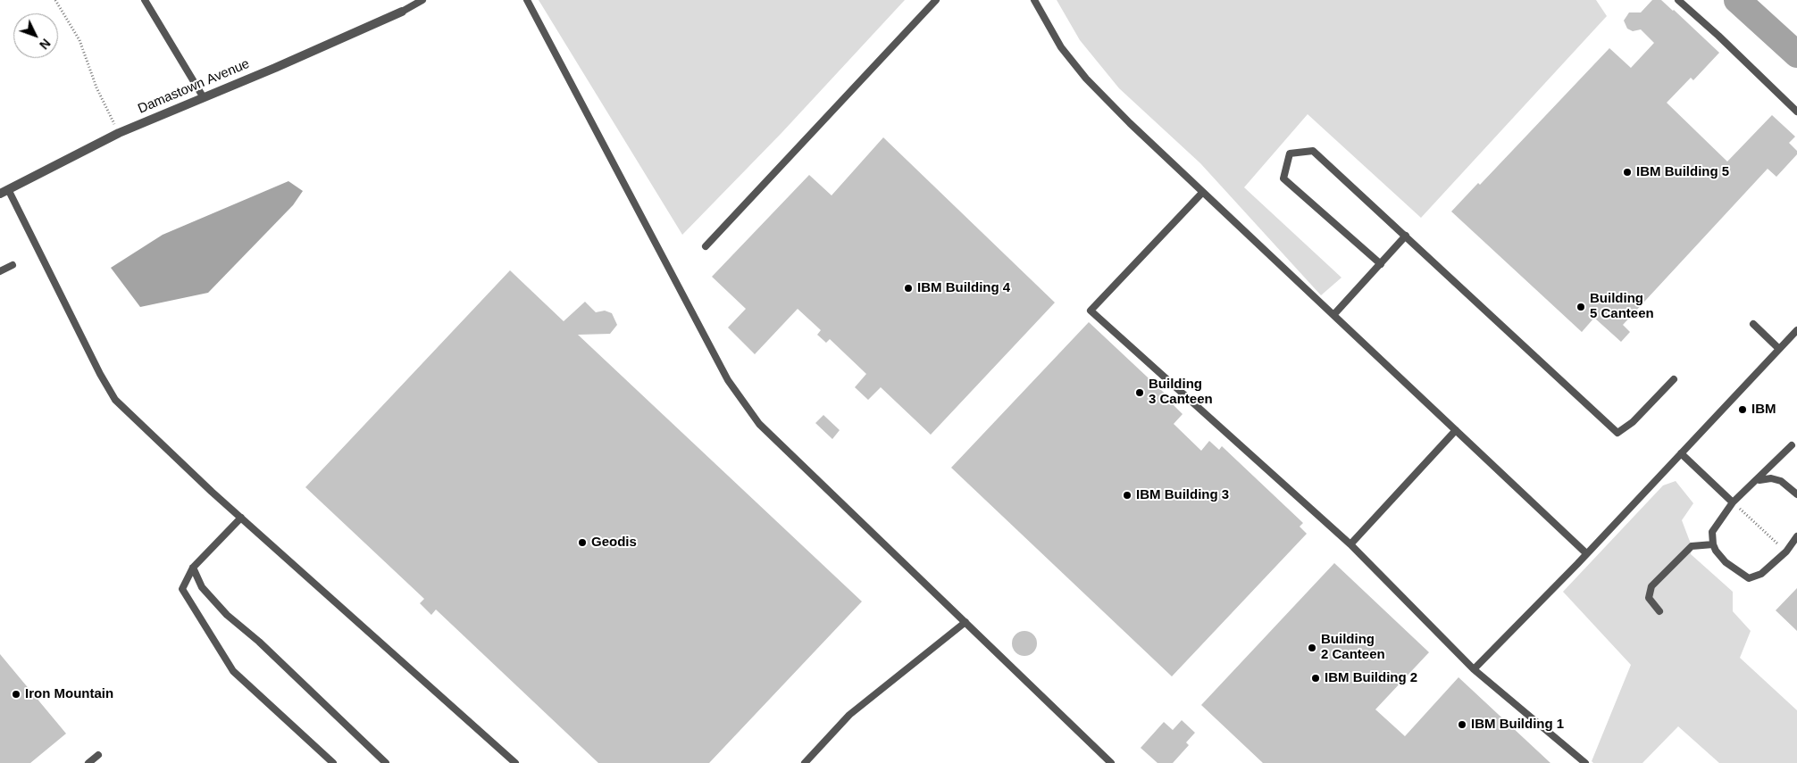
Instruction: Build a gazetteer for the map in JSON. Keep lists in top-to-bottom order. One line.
{"streets":{"street":["Damastown Avenue"]},"places":["IBM Building 5","IBM Building 4","Building 5 Canteen","Building 3 Canteen","IBM","IBM Building 3","Geodis","Building 2 Canteen","IBM Building 2","Iron Mountain","IBM Building 1"],"north":"bottom right"}
